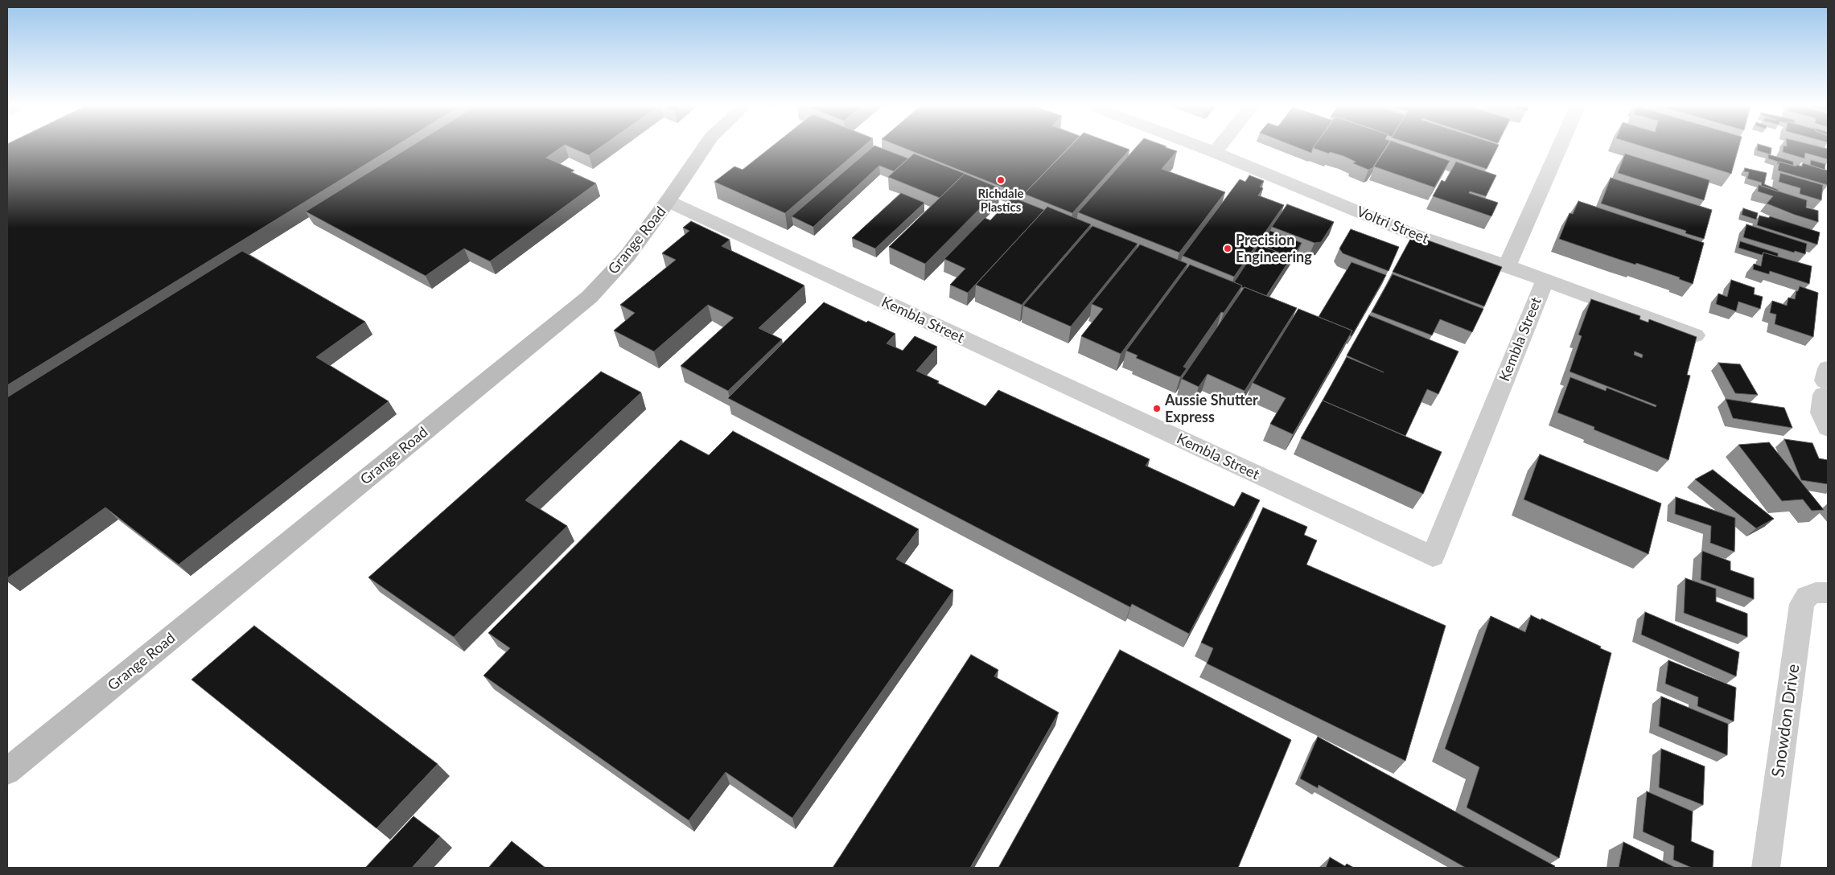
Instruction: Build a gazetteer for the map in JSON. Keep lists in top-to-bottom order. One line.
{"streets":{"main road":["Grange Road"],"street":["Voltri Street","Kembla Street","Snowdon Drive"]},"crossings":[["Voltri Street","Kembla Street"],["Grange Road","Kembla Street"]],"places":["Richdale Plastics","Precision Engineering","Aussie Shutter Express"]}
